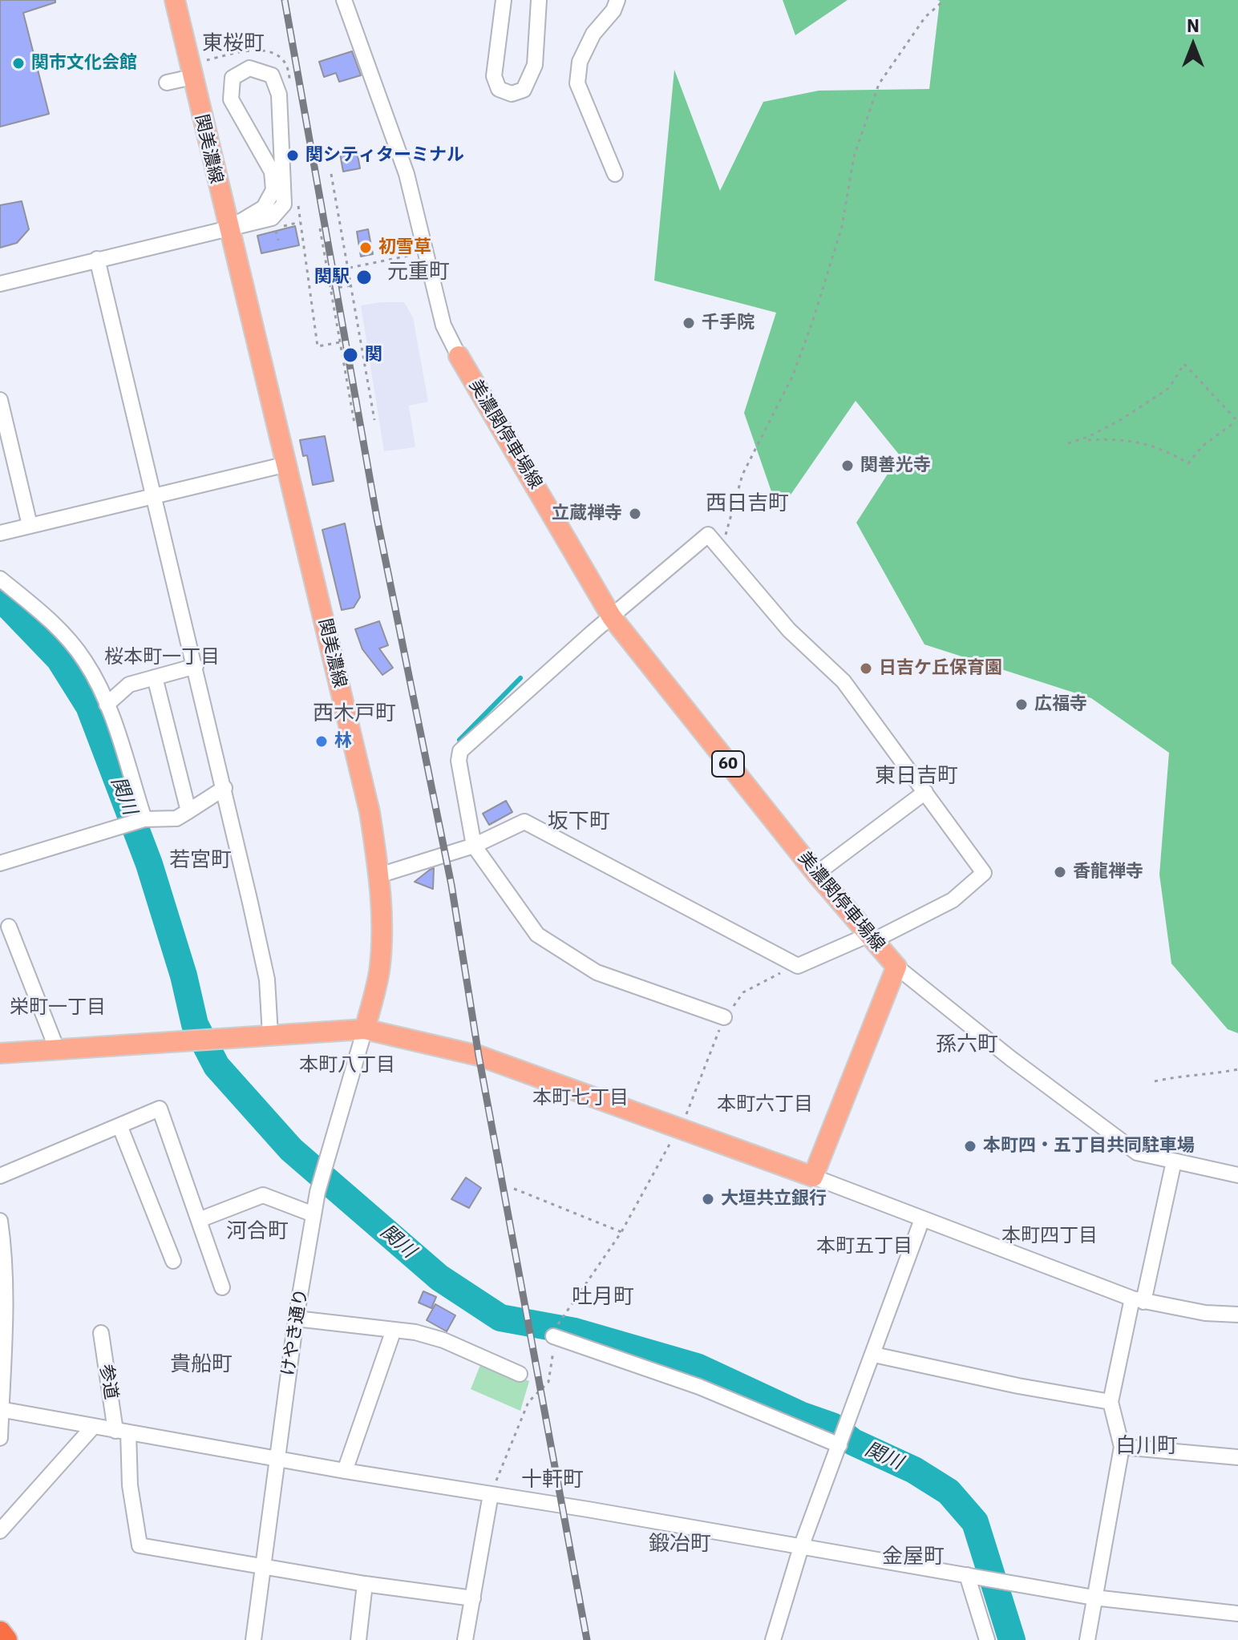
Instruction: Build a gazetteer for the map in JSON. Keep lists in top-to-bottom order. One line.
{"streets":{"main road":["関美濃線","美濃関停車場線","60"],"street":["けやき通り","参道"]},"crossings":[["関美濃線","けやき通り"],["けやき通り","参道"]],"districts":["東桜町","元重町","西日吉町","桜本町一丁目","西木戸町","東日吉町","坂下町","若宮町","栄町一丁目","孫六町","本町八丁目","本町七丁目","本町六丁目","河合町","本町四丁目","本町五丁目","吐月町","貴船町","白川町","十軒町","鍛冶町","金屋町"],"water":["関川"],"places":["関市文化会館","関シティターミナル","初雪草","関駅","千手院","関","関善光寺","立蔵禅寺","日吉ケ丘保育園","広福寺","林","香龍禅寺","本町四・五丁目共同駐車場","大垣共立銀行"],"north":"top"}
